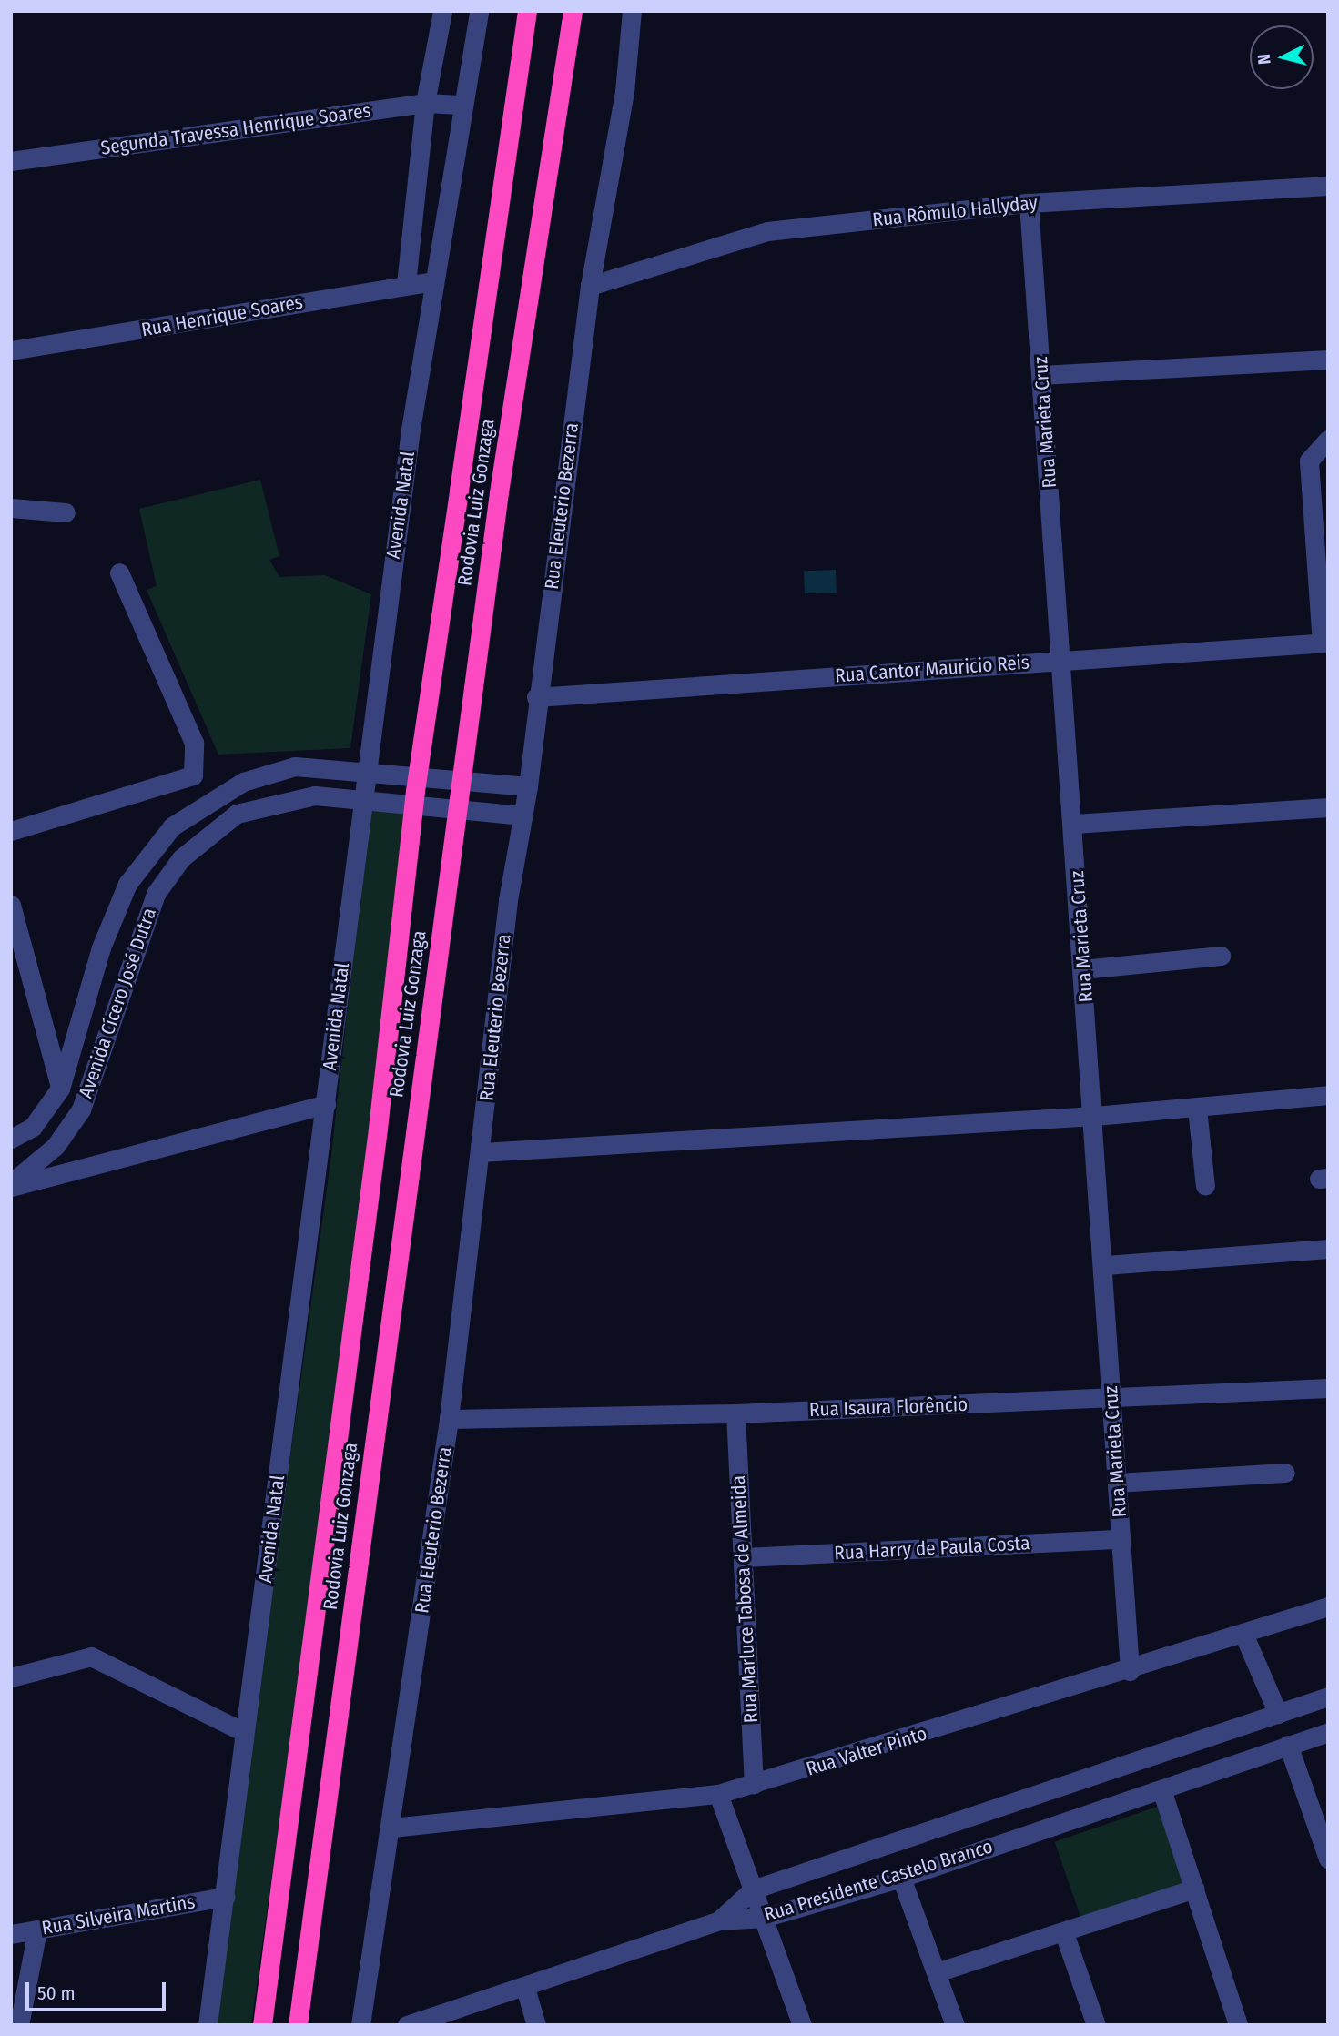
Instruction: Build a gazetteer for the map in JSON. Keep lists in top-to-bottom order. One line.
{"streets":{"highway":["Rodovia Luiz Gonzaga"],"street":["Segunda Travessa Henrique Soares","Rua Rômulo Hallyday","Rua Henrique Soares","Rua Marieta Cruz","Avenida Natal","Rua Eleuterio Bezerra","Rua Cantor Mauricio Reis","Avenida Cícero José Dutra","Rua Isaura Florêncio","Rua Harry de Paula Costa","Rua Marluce Tabosa de Almeida","Rua Valter Pinto","Rua Presidente Castelo Branco","Rua Silveira Martins"]},"crossings":[["Segunda Travessa Henrique Soares","Avenida Natal"],["Rua Rômulo Hallyday","Rua Marieta Cruz"],["Rua Rômulo Hallyday","Rua Eleuterio Bezerra"],["Rua Henrique Soares","Avenida Natal"],["Rua Marieta Cruz","Rua Cantor Mauricio Reis"],["Rua Marieta Cruz","Rua Isaura Florêncio"],["Rua Marieta Cruz","Rua Harry de Paula Costa"],["Rua Marieta Cruz","Rua Valter Pinto"],["Avenida Natal","Avenida Cícero José Dutra"],["Avenida Natal","Rua Silveira Martins"],["Rua Eleuterio Bezerra","Rua Cantor Mauricio Reis"],["Rua Eleuterio Bezerra","Avenida Cícero José Dutra"],["Rua Eleuterio Bezerra","Rua Isaura Florêncio"],["Rua Eleuterio Bezerra","Rua Valter Pinto"],["Rua Isaura Florêncio","Rua Marluce Tabosa de Almeida"],["Rua Harry de Paula Costa","Rua Marluce Tabosa de Almeida"],["Rua Marluce Tabosa de Almeida","Rua Valter Pinto"]],"scale_bar":"50 m","north":"left"}
